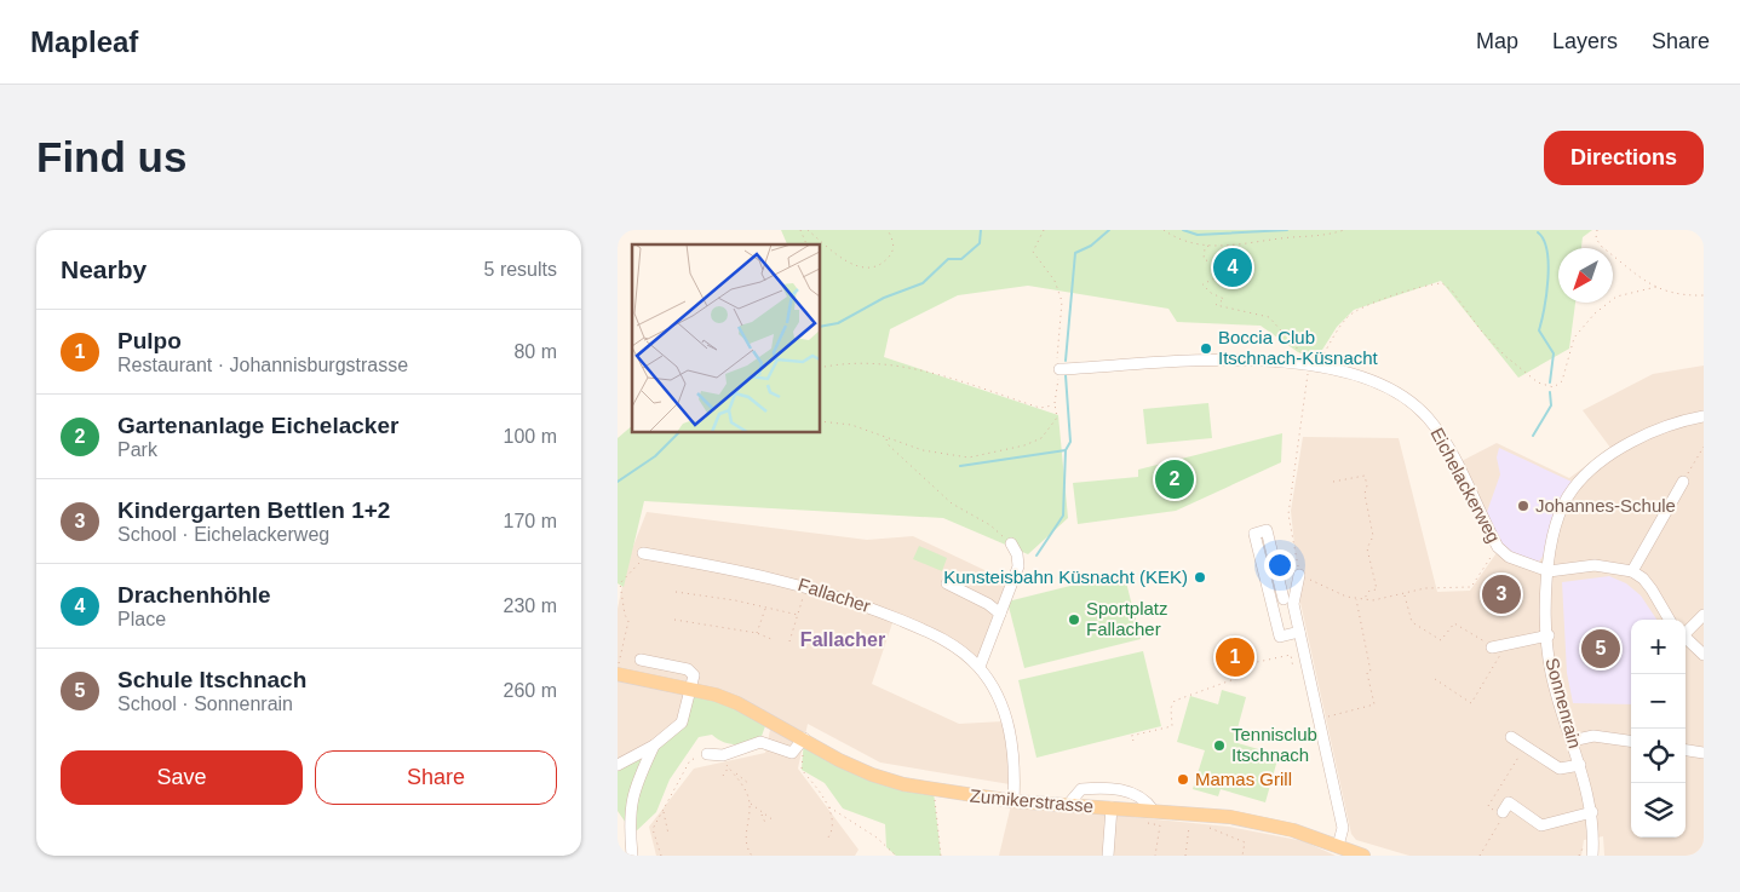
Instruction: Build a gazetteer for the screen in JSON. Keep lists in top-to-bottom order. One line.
{"streets":{"main road":["Zumikerstrasse"],"street":["Eichelackerweg","Fallacher","Sonnenrain"]},"crossings":[["Eichelackerweg","Sonnenrain"],["Fallacher","Zumikerstrasse"]],"districts":["Fallacher"],"places":["Boccia Club Itschnach-Küsnacht","Johannes-Schule","Kunsteisbahn Küsnacht (KEK)","Sportplatz Fallacher","Tennisclub Itschnach","Mamas Grill"],"north":"bottom left","page":{"header":"Mapleaf","nav":["Map","Layers","Share"],"buttons":["Directions",["Save","Share"]],"title":"Find us","heading":["Nearby","5 results"],"pins":["4","2","3","5","1"],"list":[{"mark":"1","name":"Pulpo","note":"Restaurant · Johannisburgstrasse","value":"80 m"},{"mark":"2","name":"Gartenanlage Eichelacker","note":"Park","value":"100 m"},{"mark":"3","name":"Kindergarten Bettlen 1+2","note":"School · Eichelackerweg","value":"170 m"},{"mark":"4","name":"Drachenhöhle","note":"Place","value":"230 m"},{"mark":"5","name":"Schule Itschnach","note":"School · Sonnenrain","value":"260 m"}],"map_buttons":["+","−"]}}
